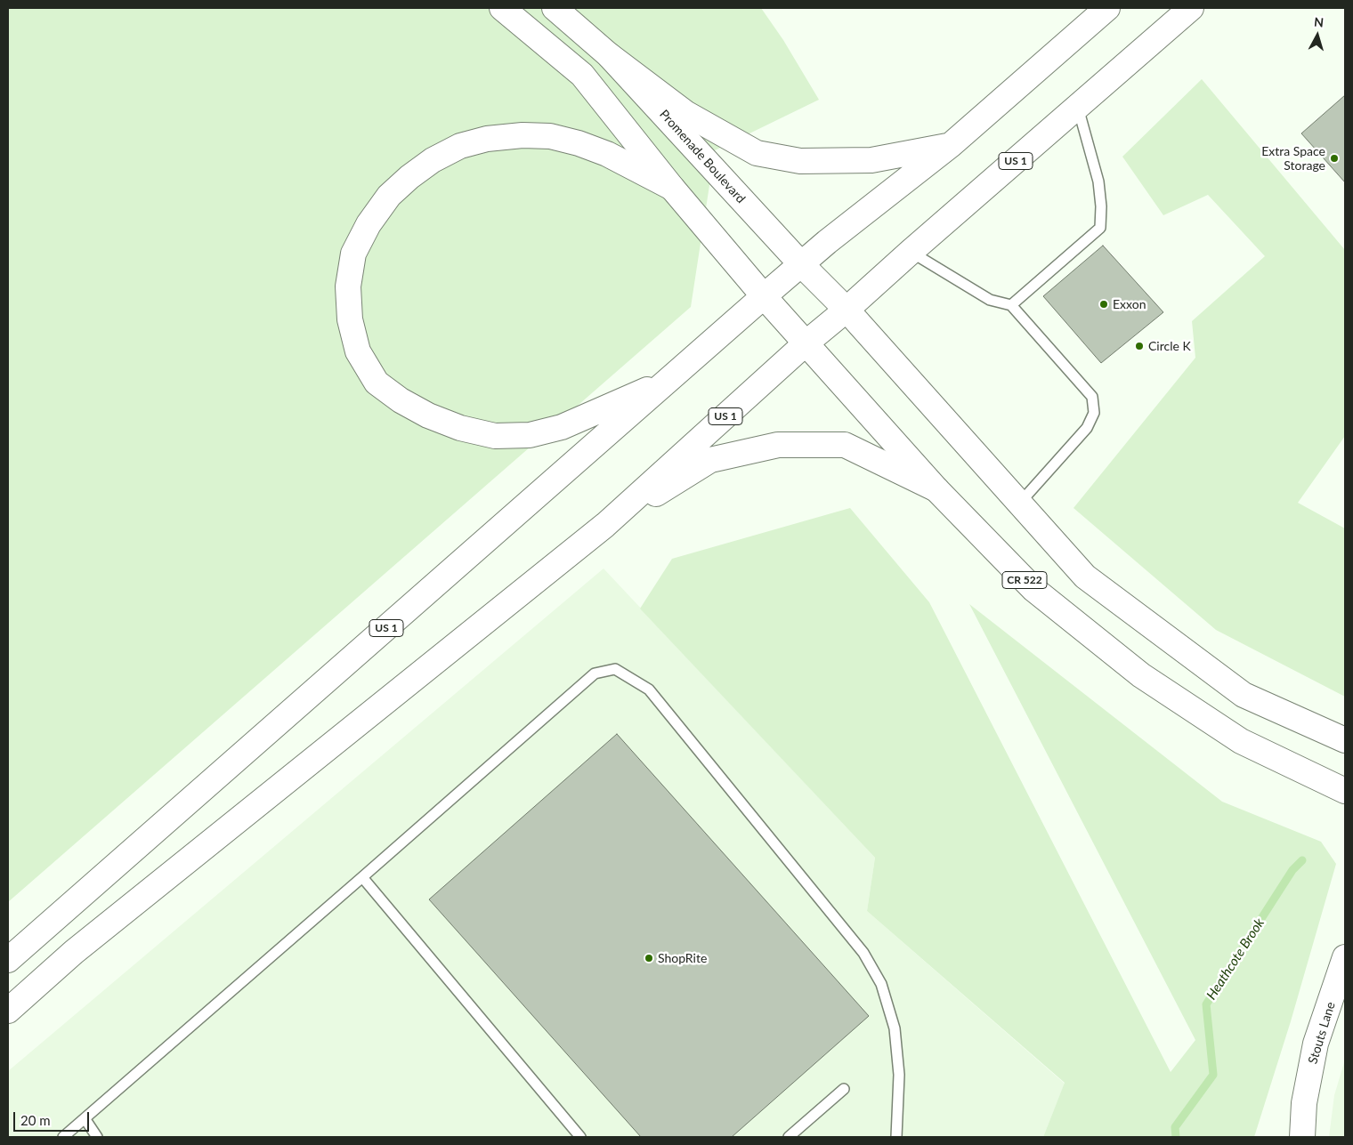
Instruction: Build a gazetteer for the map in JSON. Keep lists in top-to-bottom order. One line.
{"streets":{"main road":["Promenade Boulevard","US 1","CR 522","Stouts Lane"]},"crossings":[["Promenade Boulevard","US 1"],["US 1","CR 522"]],"water":["Heathcote Brook"],"places":["Extra Space Storage","Exxon","Circle K","ShopRite"],"scale_bar":"20 m","north":"top"}
